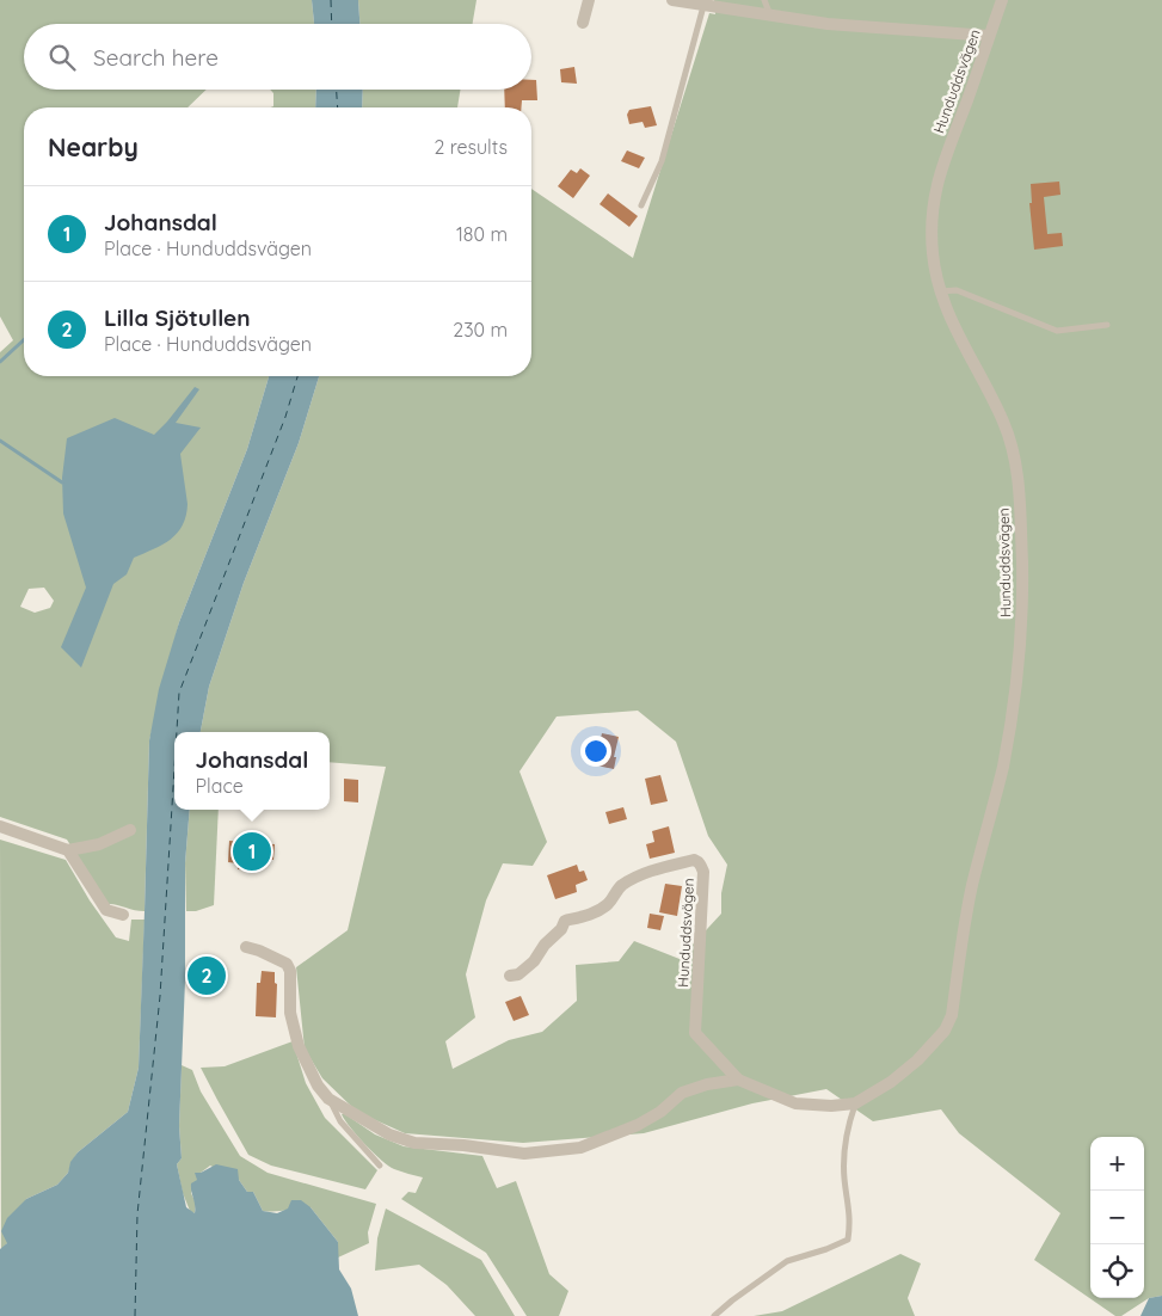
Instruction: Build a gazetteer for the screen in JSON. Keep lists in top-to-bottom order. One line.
{"streets":{"street":["Hunduddsvägen"]},"page":{"search":"Search here","heading":["Nearby","2 results"],"list":[{"mark":"1","name":"Johansdal","note":"Place · Hunduddsvägen","value":"180 m"},{"mark":"2","name":"Lilla Sjötullen","note":"Place · Hunduddsvägen","value":"230 m"}],"popup":["Johansdal","Place"],"pins":["1","2"],"map_buttons":["+","−"]}}
